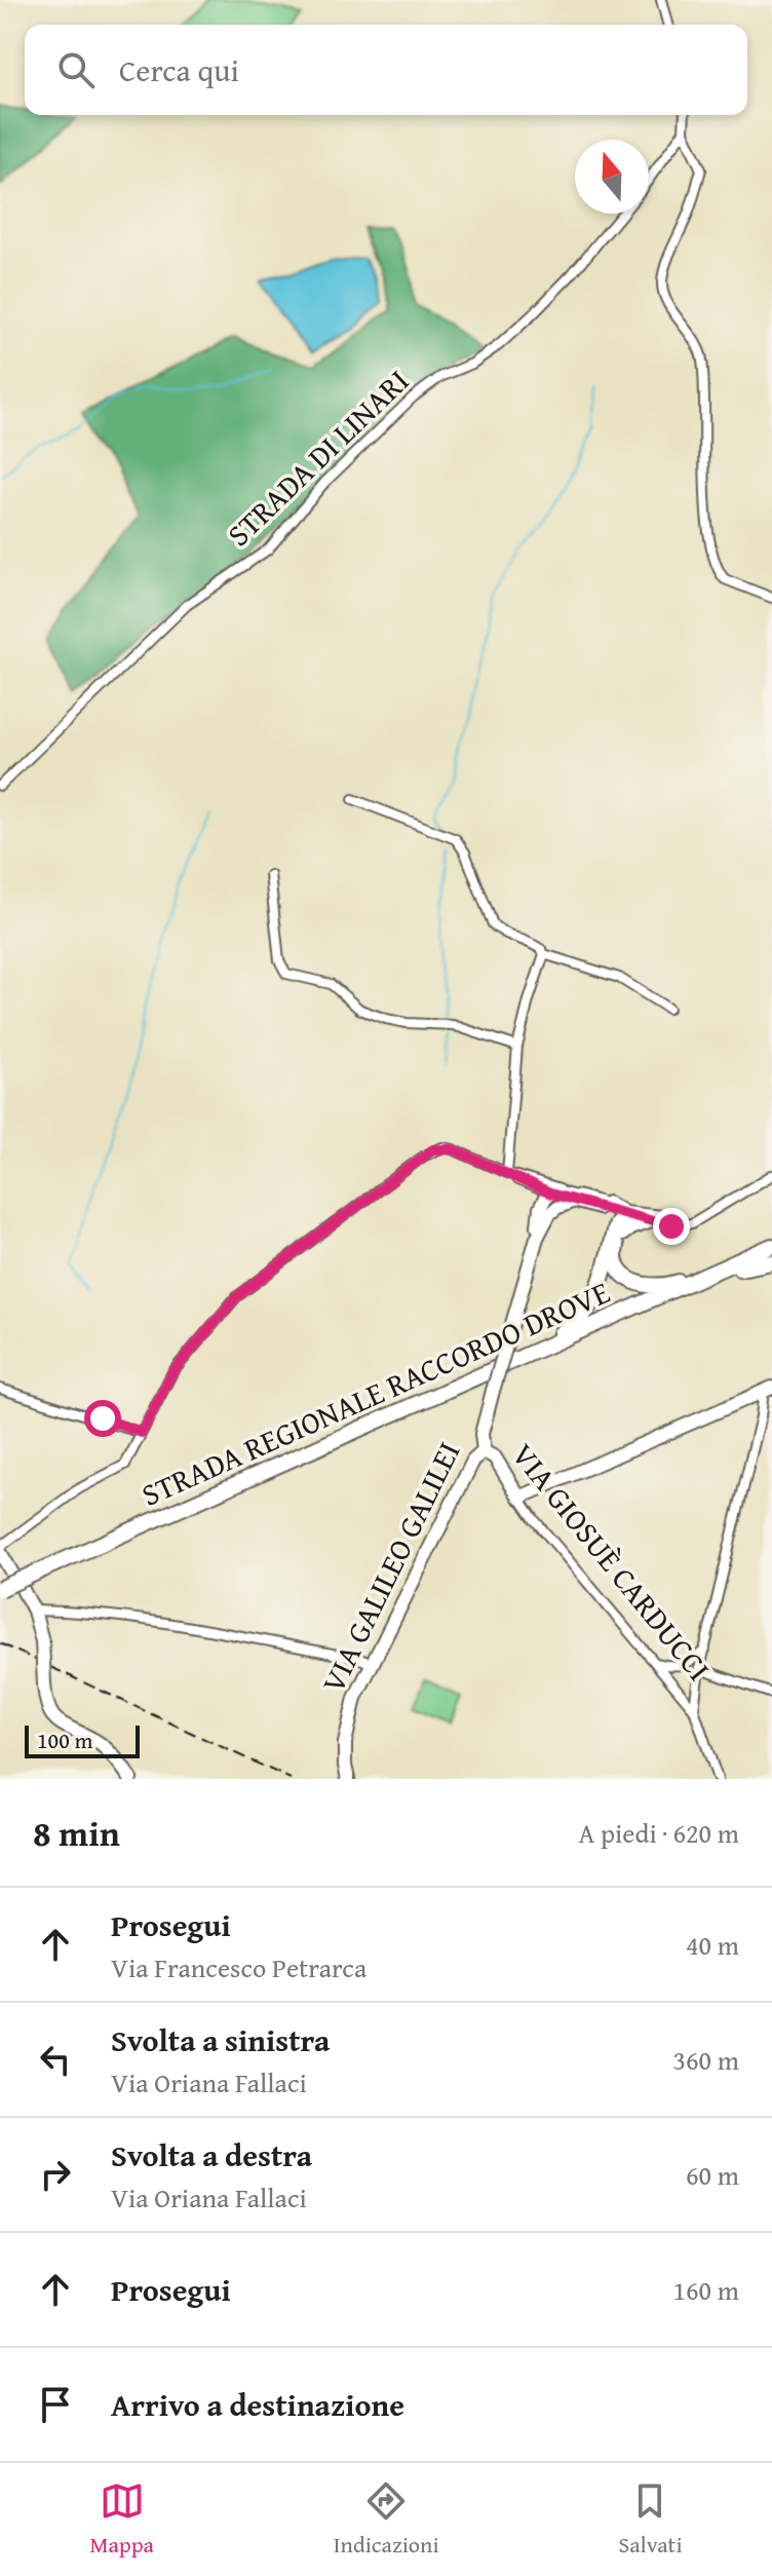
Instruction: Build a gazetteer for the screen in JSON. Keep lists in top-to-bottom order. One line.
{"streets":{"main road":["STRADA REGIONALE RACCORDO DROVE"],"street":["STRADA DI LINARI","VIA GIOSUÈ CARDUCCI","VIA GALILEO GALILEI"]},"crossings":[["VIA GIOSUÈ CARDUCCI","VIA GALILEO GALILEI"]],"scale_bar":"100 m","north":"top","page":{"search":"Cerca qui","scale":"100 m","heading":["8 min","A piedi · 620 m"],"list":[["Prosegui","Via Francesco Petrarca","40 m"],["Svolta a sinistra","Via Oriana Fallaci","360 m"],["Svolta a destra","Via Oriana Fallaci","60 m"],["Prosegui","160 m"],"Arrivo a destinazione"],"nav":["Mappa","Indicazioni","Salvati"]}}
